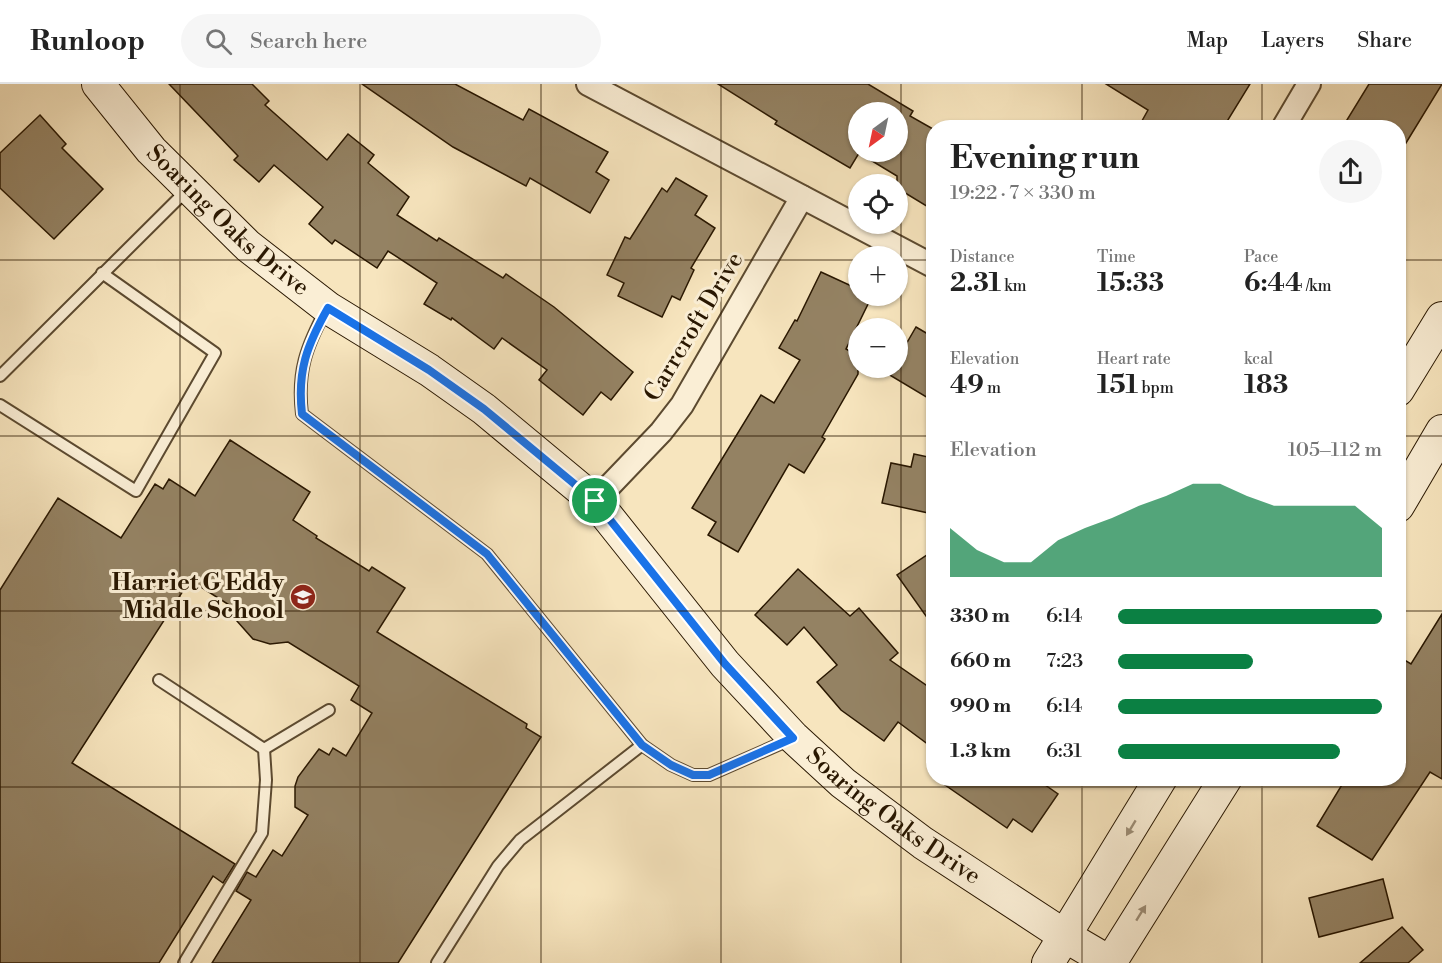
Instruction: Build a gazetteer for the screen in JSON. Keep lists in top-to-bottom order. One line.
{"streets":{"street":["Soaring Oaks Drive","Carrcroft Drive"]},"crossings":[["Soaring Oaks Drive","Carrcroft Drive"]],"places":{"school or university":["Harriet G Eddy Middle School"]},"north":"bottom left","page":{"header":"Runloop","search":"Search here","nav":["Map","Layers","Share"],"map_buttons":["+","−"],"heading":["Evening run","19:22 · 7 × 330 m"],"stats":[["Distance","2.31 km"],["Time","15:33"],["Pace","6:44 /km"],["Elevation","49 m"],["Heart rate","151 bpm"],["kcal","183"]],"chart":["Elevation","105–112 m"],"list":[{"name":"330 m","note":"6:14"},{"name":"660 m","note":"7:23"},{"name":"990 m","note":"6:14"},{"name":"1.3 km","note":"6:31"}]}}
